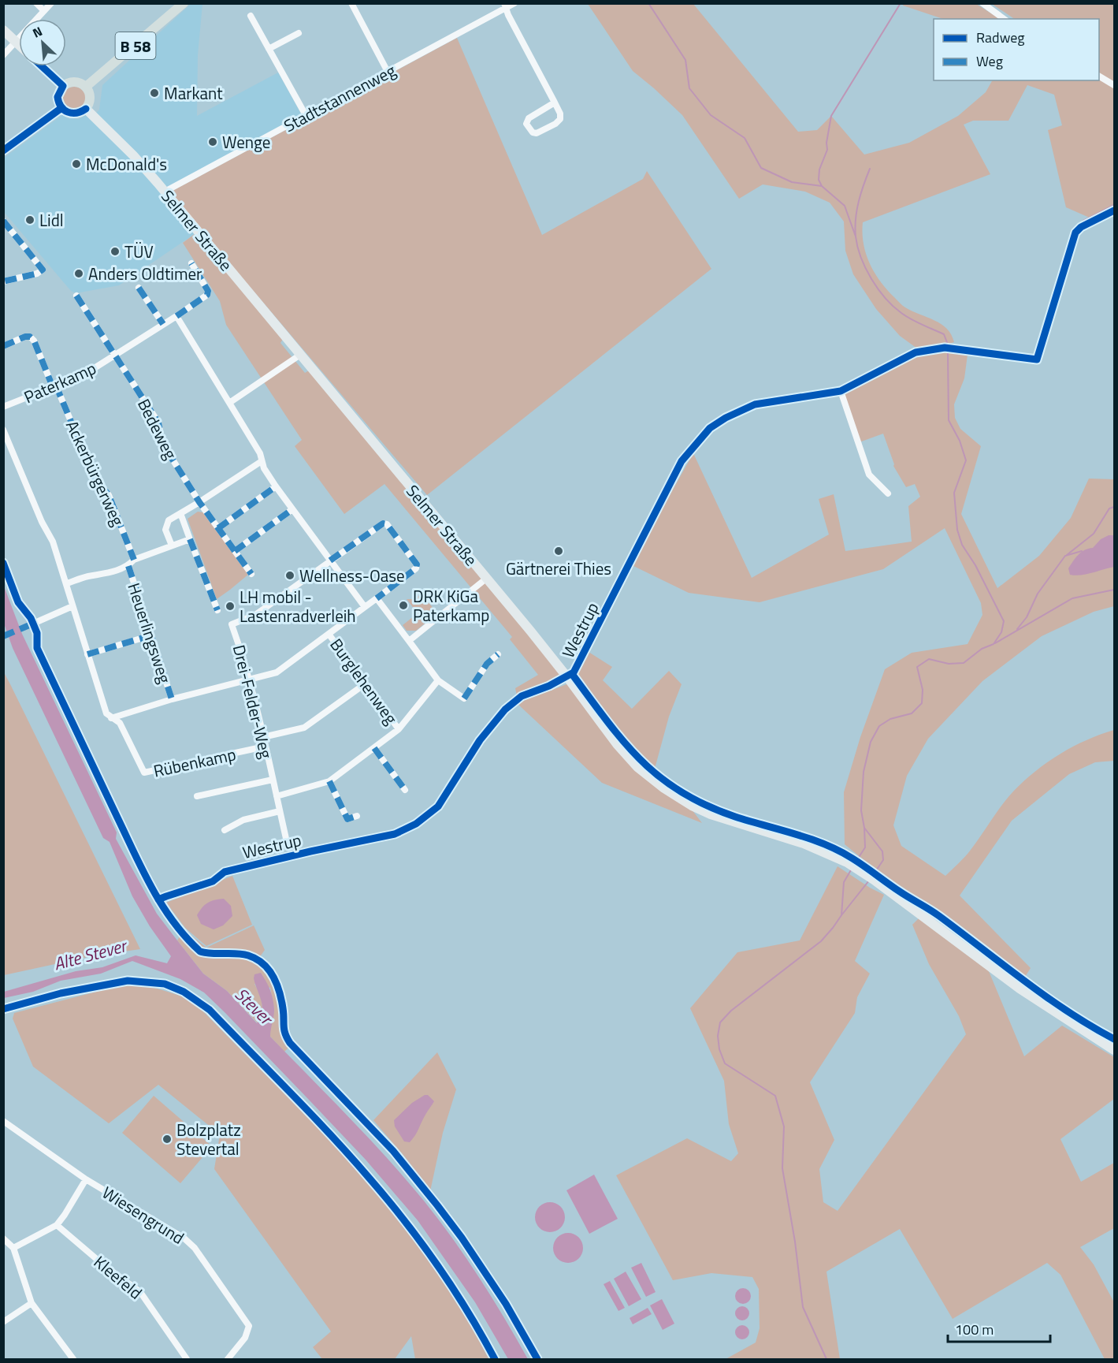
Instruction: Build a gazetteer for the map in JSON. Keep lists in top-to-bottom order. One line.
{"streets":{"main road":["B 58","Selmer Straße"],"street":["Stadtstannenweg","Paterkamp","Bedeweg","Ackerbürgerweg","Westrup","Heuerlingsweg","Burglehenweg","Drei-Felder-Weg","Rübenkamp","Wiesengrund","Kleefeld"]},"crossings":[["B 58","Selmer Straße"],["Stadtstannenweg","Selmer Straße"],["Selmer Straße","Westrup"],["Paterkamp","Bedeweg"],["Paterkamp","Ackerbürgerweg"],["Heuerlingsweg","Burglehenweg"],["Heuerlingsweg","Drei-Felder-Weg"],["Heuerlingsweg","Rübenkamp"],["Drei-Felder-Weg","Rübenkamp"]],"water":["Alte Stever","Stever"],"places":["Markant","Wenge","McDonald's","Lidl","TÜV","Anders Oldtimer","Gärtnerei Thies","Wellness-Oase","DRK KiGa Paterkamp","LH mobil - Lastenradverleih","Bolzplatz Stevertal"],"legend":["Radweg","Weg"],"scale_bar":"100 m","north":"top left"}
